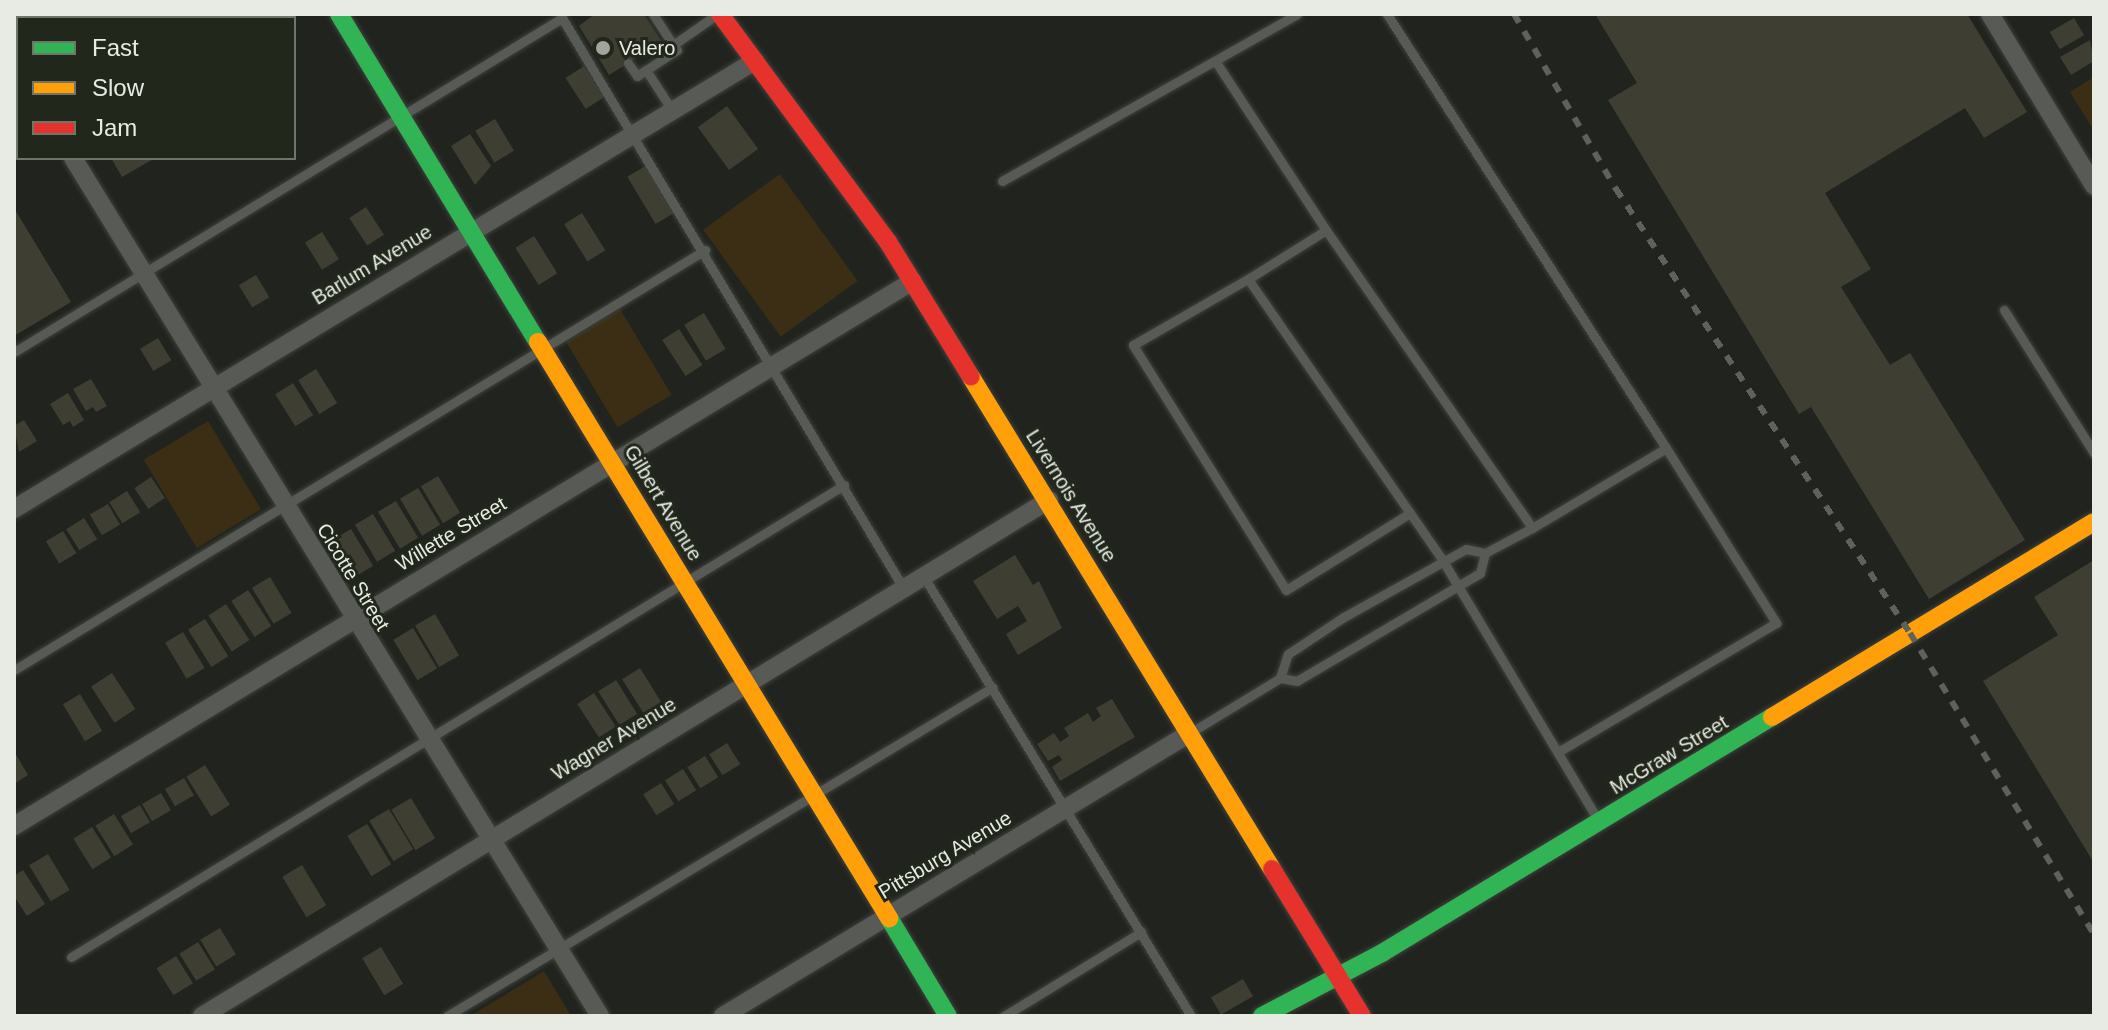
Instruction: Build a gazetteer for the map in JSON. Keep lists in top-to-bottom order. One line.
{"streets":{"street":["Barlum Avenue","Livernois Avenue","Gilbert Avenue","Willette Street","Cicotte Street","Wagner Avenue","McGraw Street","Pittsburg Avenue"]},"crossings":[["Barlum Avenue","Livernois Avenue"],["Barlum Avenue","Gilbert Avenue"],["Barlum Avenue","Cicotte Street"],["Livernois Avenue","Willette Street"],["Livernois Avenue","Wagner Avenue"],["Livernois Avenue","McGraw Street"],["Livernois Avenue","Pittsburg Avenue"],["Gilbert Avenue","Willette Street"],["Gilbert Avenue","Wagner Avenue"],["Gilbert Avenue","Pittsburg Avenue"],["Willette Street","Cicotte Street"],["Cicotte Street","Wagner Avenue"]],"places":["Valero"],"legend":["Fast","Slow","Jam"]}
